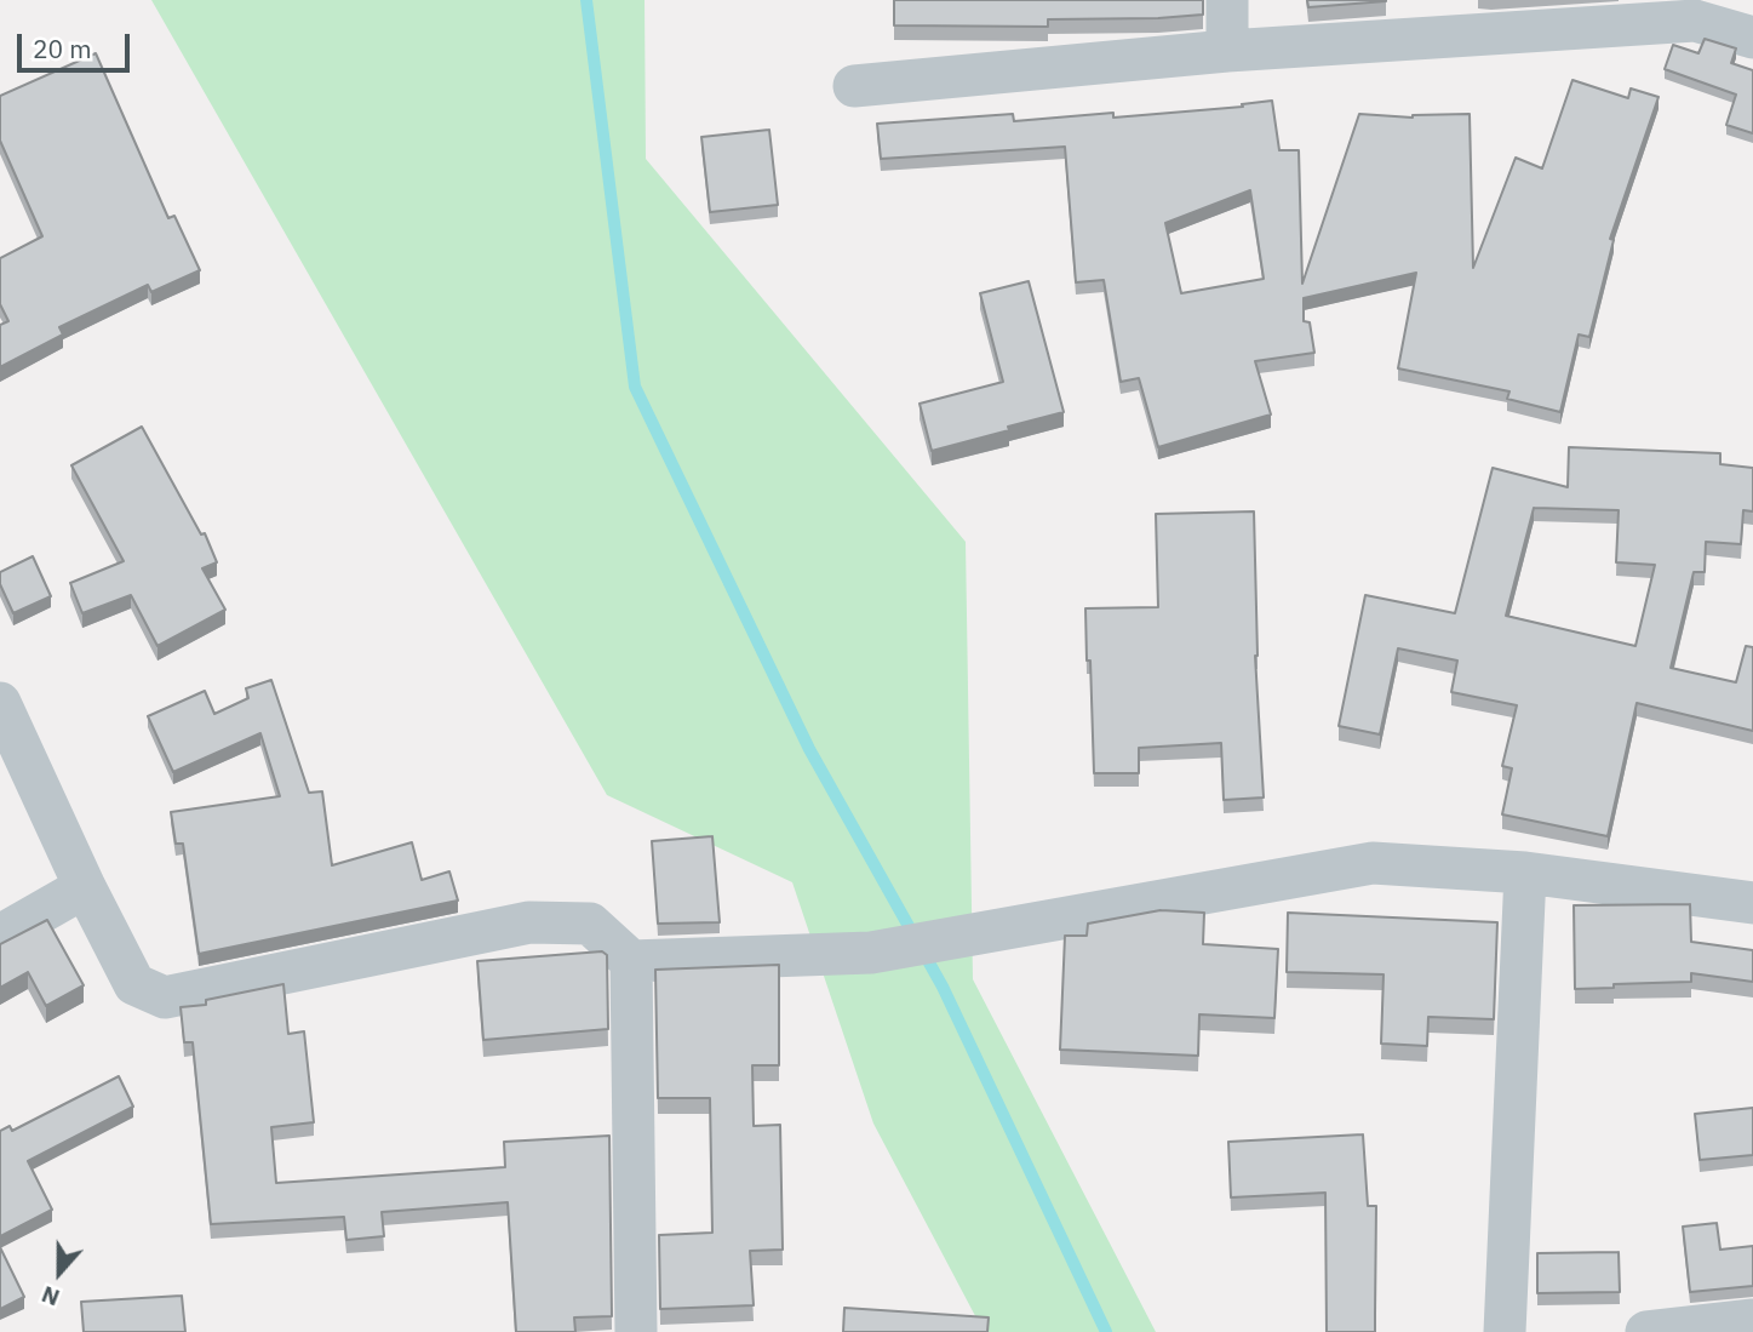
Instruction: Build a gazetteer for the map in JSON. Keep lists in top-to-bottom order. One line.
{"scale_bar":"20 m","north":"bottom"}
